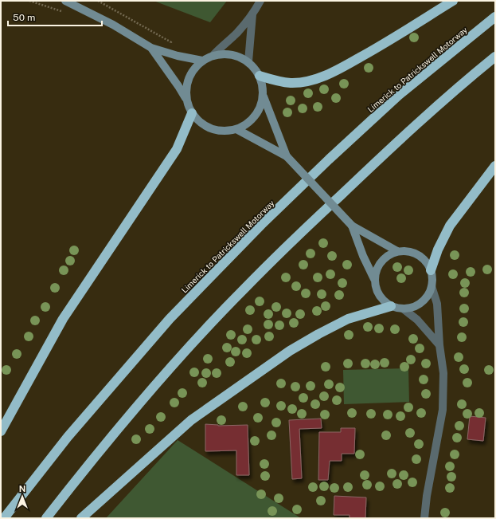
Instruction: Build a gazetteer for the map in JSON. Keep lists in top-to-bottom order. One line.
{"streets":{"highway":["Limerick to Patrickswell Motorway"]},"scale_bar":"50 m","north":"top"}
